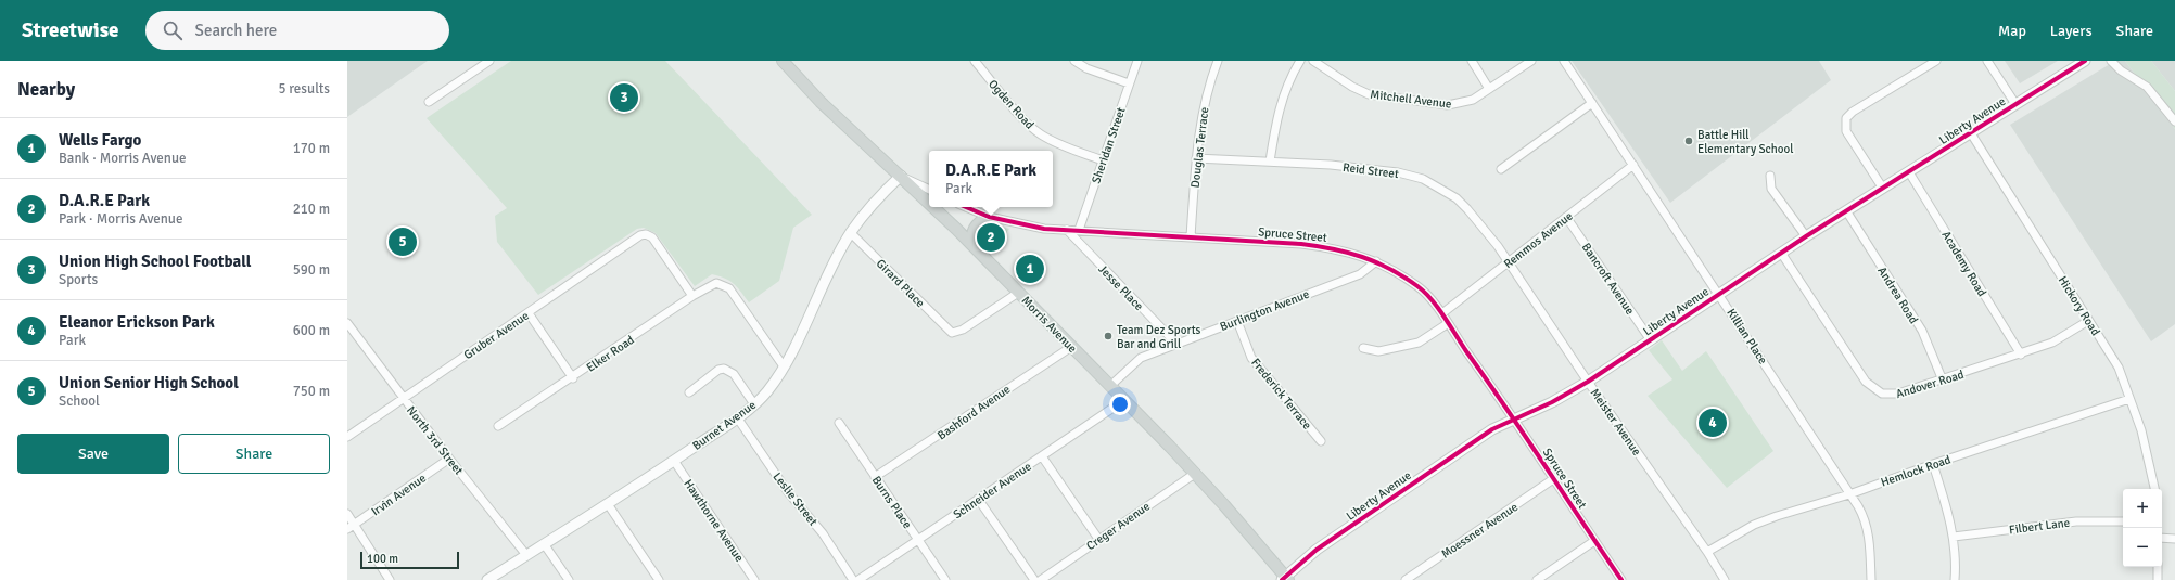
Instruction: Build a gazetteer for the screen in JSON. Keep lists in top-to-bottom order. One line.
{"streets":{"main road":["Morris Avenue"],"street":["Mitchell Avenue","Ogden Road","Liberty Avenue","Sheridan Street","Douglas Terrace","Reid Street","Spruce Street","Remmos Avenue","Academy Road","Bancroft Avenue","Girard Place","Jesse Place","Andrea Road","Hickory Road","Burlington Avenue","Gruber Avenue","Killian Place","Elker Road","Andover Road","Frederick Terrace","Bashford Avenue","Meister Avenue","Burnet Avenue","North 3rd Street","Hemlock Road","Schneider Avenue","Irvin Avenue","Leslie Street","Burns Place","Hawthorne Avenue","Creger Avenue","Filbert Lane","Moessner Avenue"]},"crossings":[["Ogden Road","Sheridan Street"],["Liberty Avenue","Spruce Street"],["Liberty Avenue","Academy Road"],["Liberty Avenue","Bancroft Avenue"],["Liberty Avenue","Andrea Road"],["Liberty Avenue","Hickory Road"],["Liberty Avenue","Morris Avenue"],["Liberty Avenue","Killian Place"],["Liberty Avenue","Andover Road"],["Liberty Avenue","Meister Avenue"],["Sheridan Street","Spruce Street"],["Douglas Terrace","Reid Street"],["Douglas Terrace","Spruce Street"],["Reid Street","Remmos Avenue"],["Reid Street","Meister Avenue"],["Spruce Street","Remmos Avenue"],["Spruce Street","Jesse Place"],["Spruce Street","Burlington Avenue"],["Spruce Street","Moessner Avenue"],["Remmos Avenue","Bancroft Avenue"],["Remmos Avenue","Killian Place"],["Remmos Avenue","Meister Avenue"],["Academy Road","Andover Road"],["Girard Place","Morris Avenue"],["Girard Place","Burnet Avenue"],["Jesse Place","Burlington Avenue"],["Andrea Road","Andover Road"],["Hickory Road","Andover Road"],["Hickory Road","Hemlock Road"],["Burlington Avenue","Morris Avenue"],["Burlington Avenue","Frederick Terrace"],["Morris Avenue","Bashford Avenue"],["Morris Avenue","Burnet Avenue"],["Morris Avenue","Schneider Avenue"],["Morris Avenue","Creger Avenue"],["Gruber Avenue","Elker Road"],["Gruber Avenue","North 3rd Street"],["Killian Place","Hemlock Road"],["Elker Road","Burnet Avenue"],["Bashford Avenue","Burns Place"],["Meister Avenue","Hemlock Road"],["Burnet Avenue","North 3rd Street"],["Burnet Avenue","Leslie Street"],["Burnet Avenue","Hawthorne Avenue"],["North 3rd Street","Irvin Avenue"],["Schneider Avenue","Burns Place"]],"places":["Battle Hill Elementary School","Team Dez Sports Bar and Grill"],"scale_bar":"100 m","page":{"header":"Streetwise","search":"Search here","nav":["Map","Layers","Share"],"heading":["Nearby","5 results"],"pins":["3","2","5","1","4"],"list":[{"mark":"1","name":"Wells Fargo","note":"Bank · Morris Avenue","value":"170 m"},{"mark":"2","name":"D.A.R.E Park","note":"Park · Morris Avenue","value":"210 m"},{"mark":"3","name":"Union High School Football","note":"Sports","value":"590 m"},{"mark":"4","name":"Eleanor Erickson Park","note":"Park","value":"600 m"},{"mark":"5","name":"Union Senior High School","note":"School","value":"750 m"}],"popup":["D.A.R.E Park","Park"],"buttons":["Save","Share"],"map_buttons":["+","−"],"scale":"100 m"}}
